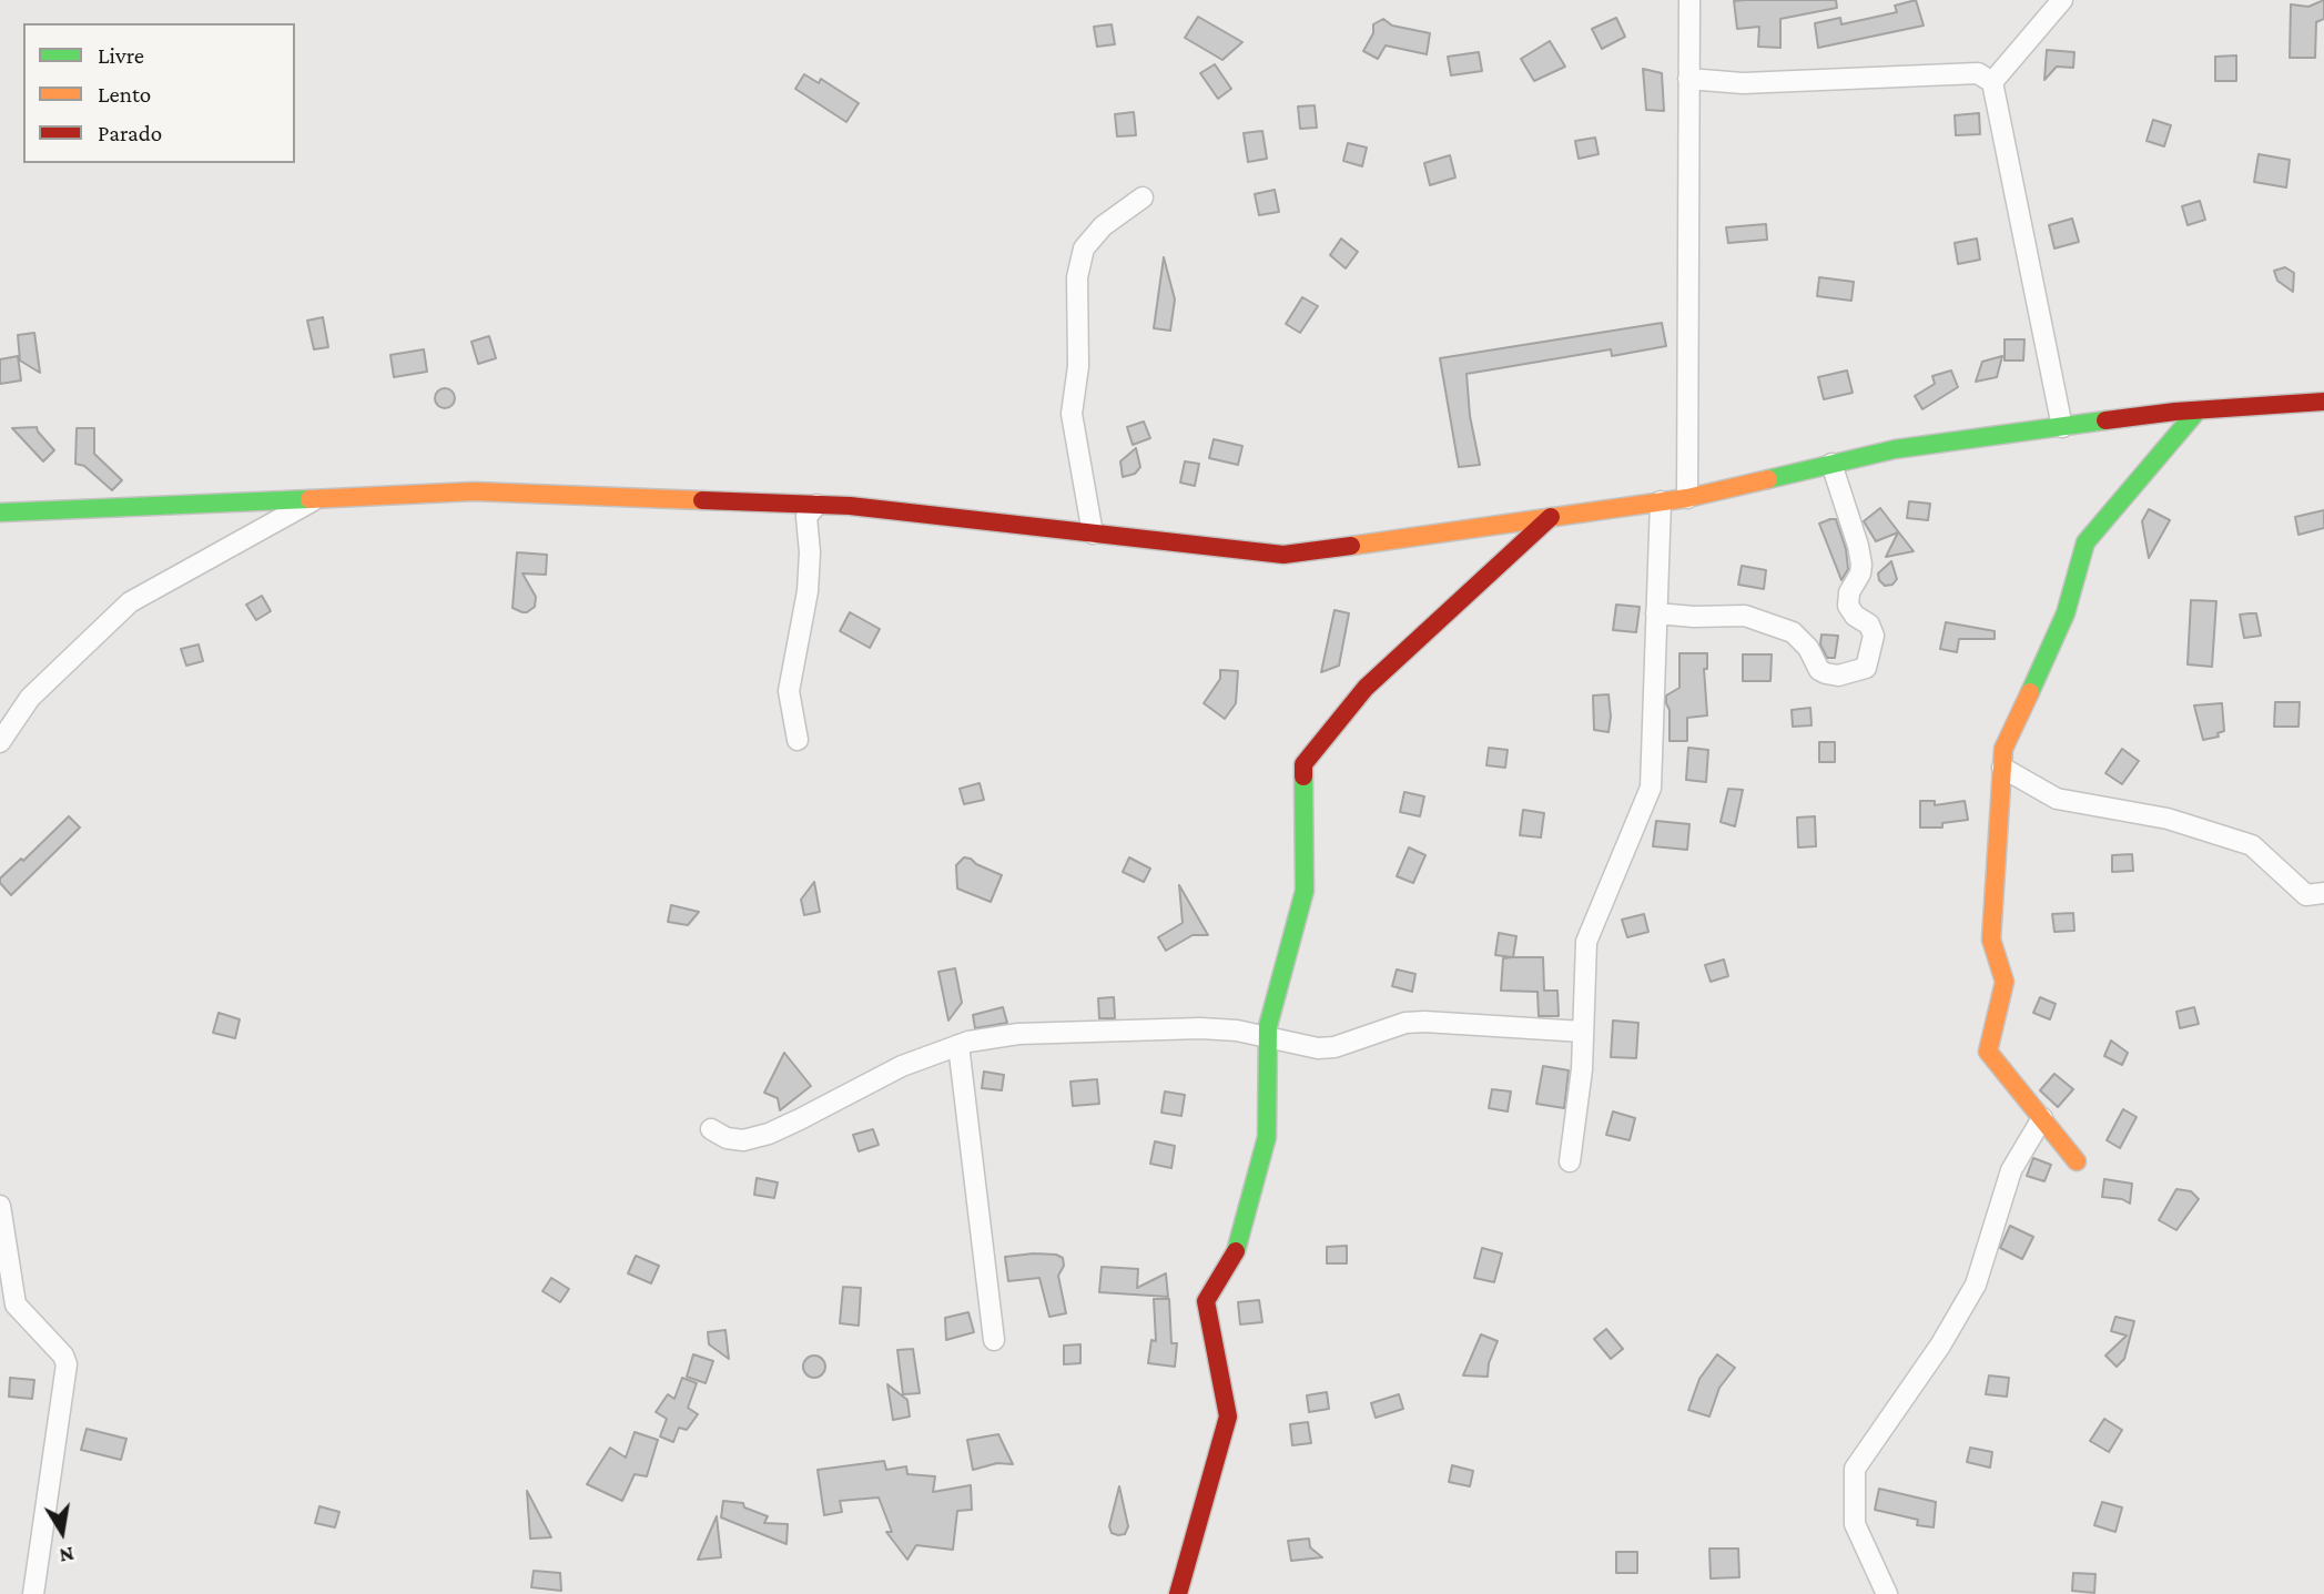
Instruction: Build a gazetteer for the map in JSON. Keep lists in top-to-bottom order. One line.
{"legend":["Livre","Lento","Parado"],"north":"bottom"}
